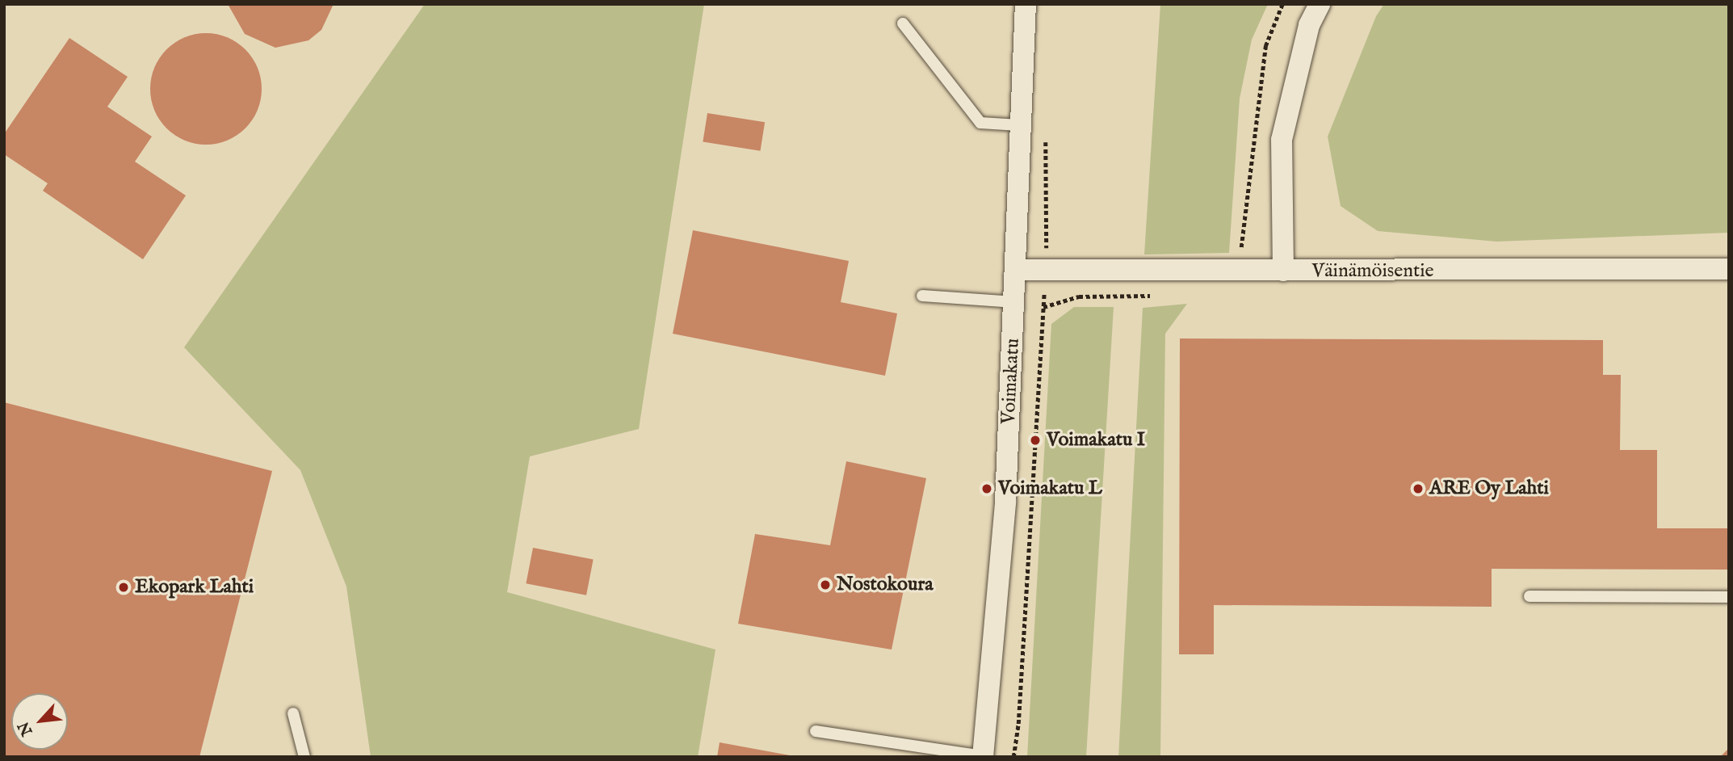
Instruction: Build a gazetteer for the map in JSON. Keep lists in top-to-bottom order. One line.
{"streets":{"street":["Väinämöisentie","Voimakatu"]},"crossings":[["Väinämöisentie","Voimakatu"]],"places":["Voimakatu I","Voimakatu L","ARE Oy Lahti","Nostokoura","Ekopark Lahti"],"north":"bottom left"}
